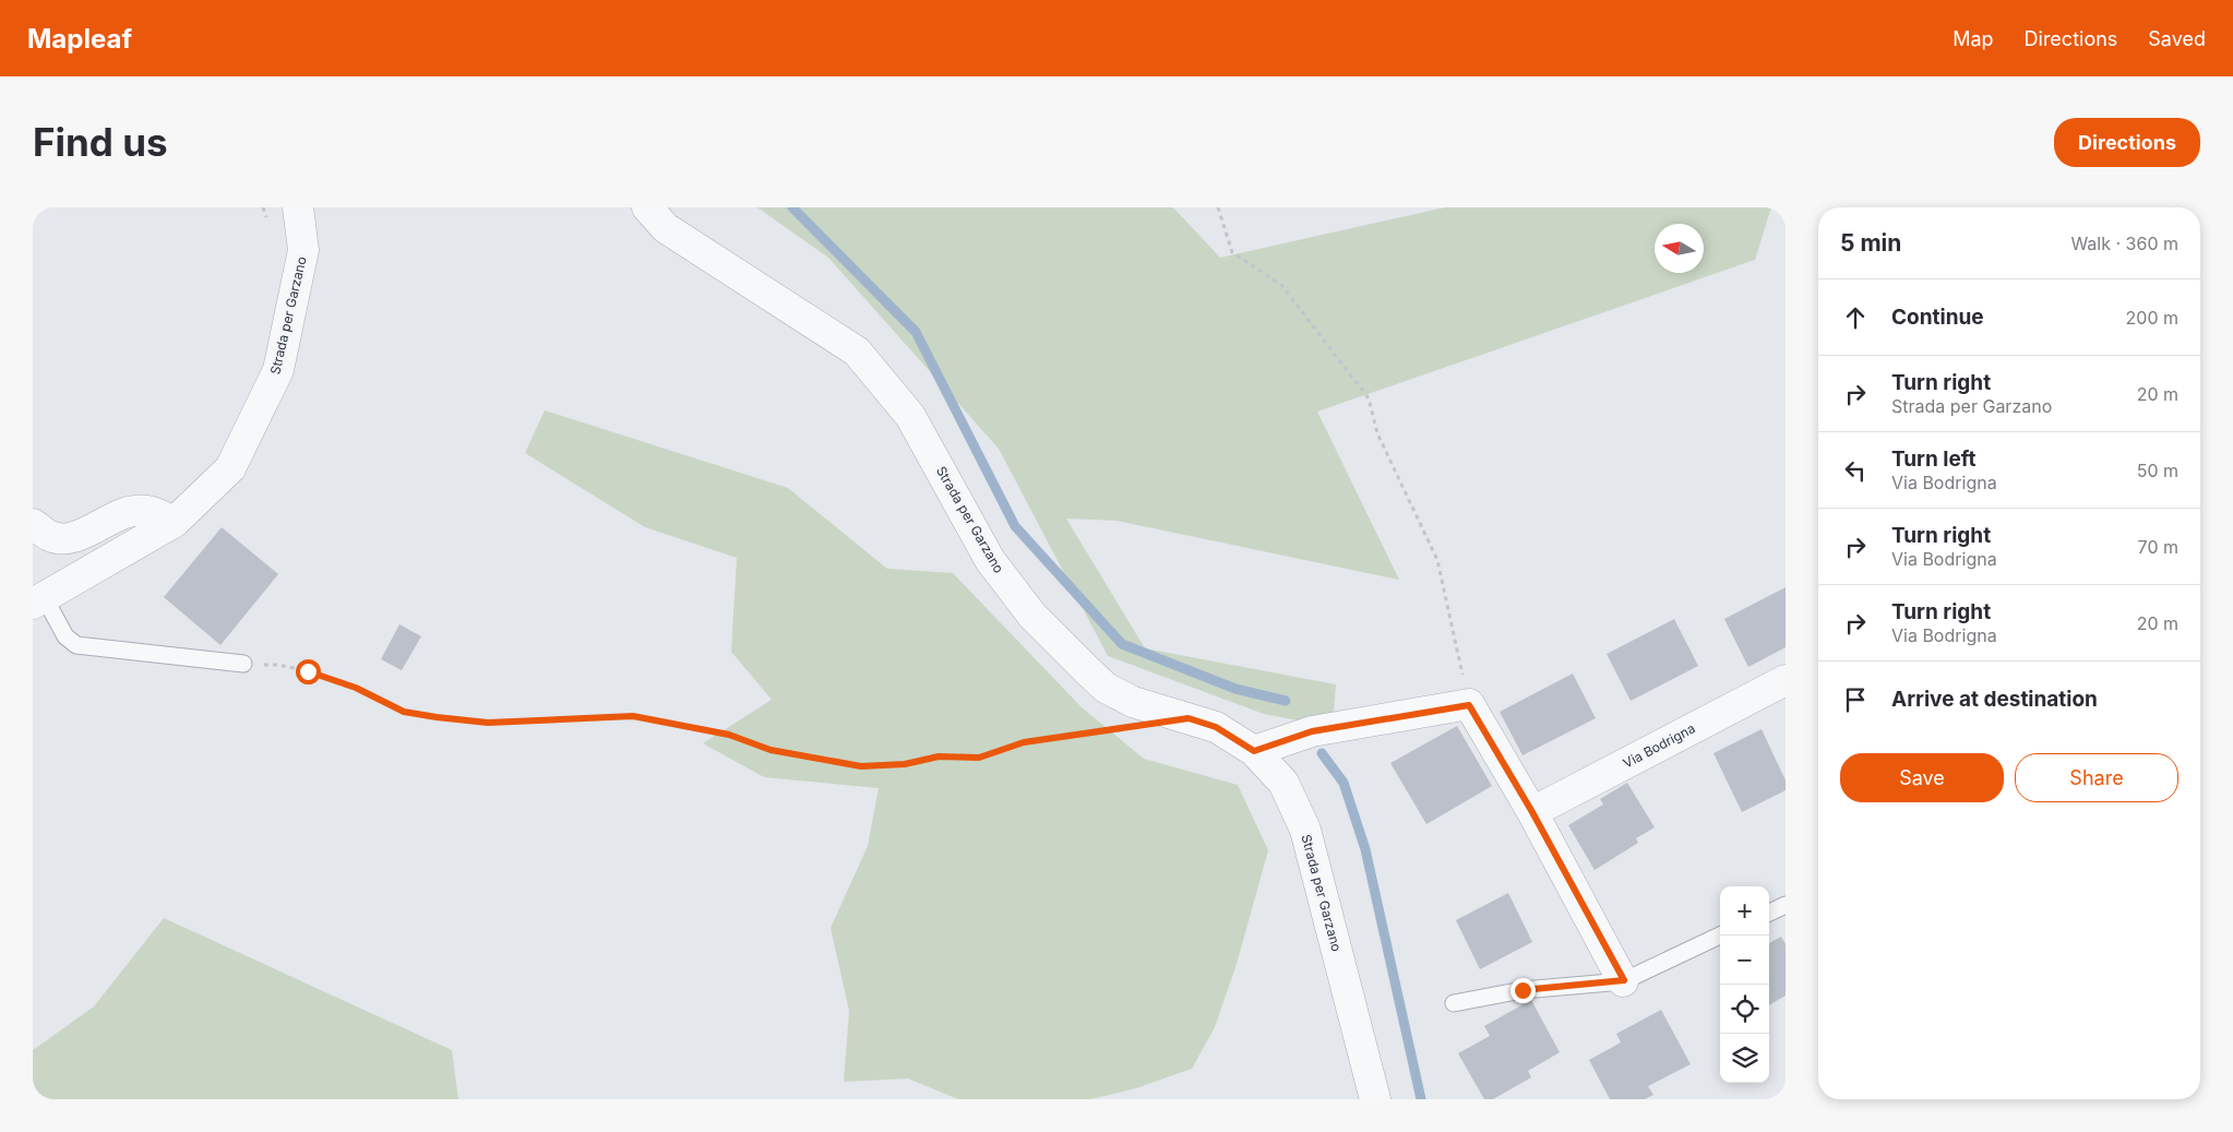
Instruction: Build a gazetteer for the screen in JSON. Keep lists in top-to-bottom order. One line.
{"streets":{"street":["Strada per Garzano","Via Bodrigna"]},"north":"left","page":{"header":"Mapleaf","nav":["Map","Directions","Saved"],"buttons":["Directions",["Save","Share"]],"title":"Find us","heading":["5 min","Walk · 360 m"],"list":[["Continue","200 m"],["Turn right","Strada per Garzano","20 m"],["Turn left","Via Bodrigna","50 m"],["Turn right","Via Bodrigna","70 m"],["Turn right","Via Bodrigna","20 m"],"Arrive at destination"],"map_buttons":["+","−"]}}
